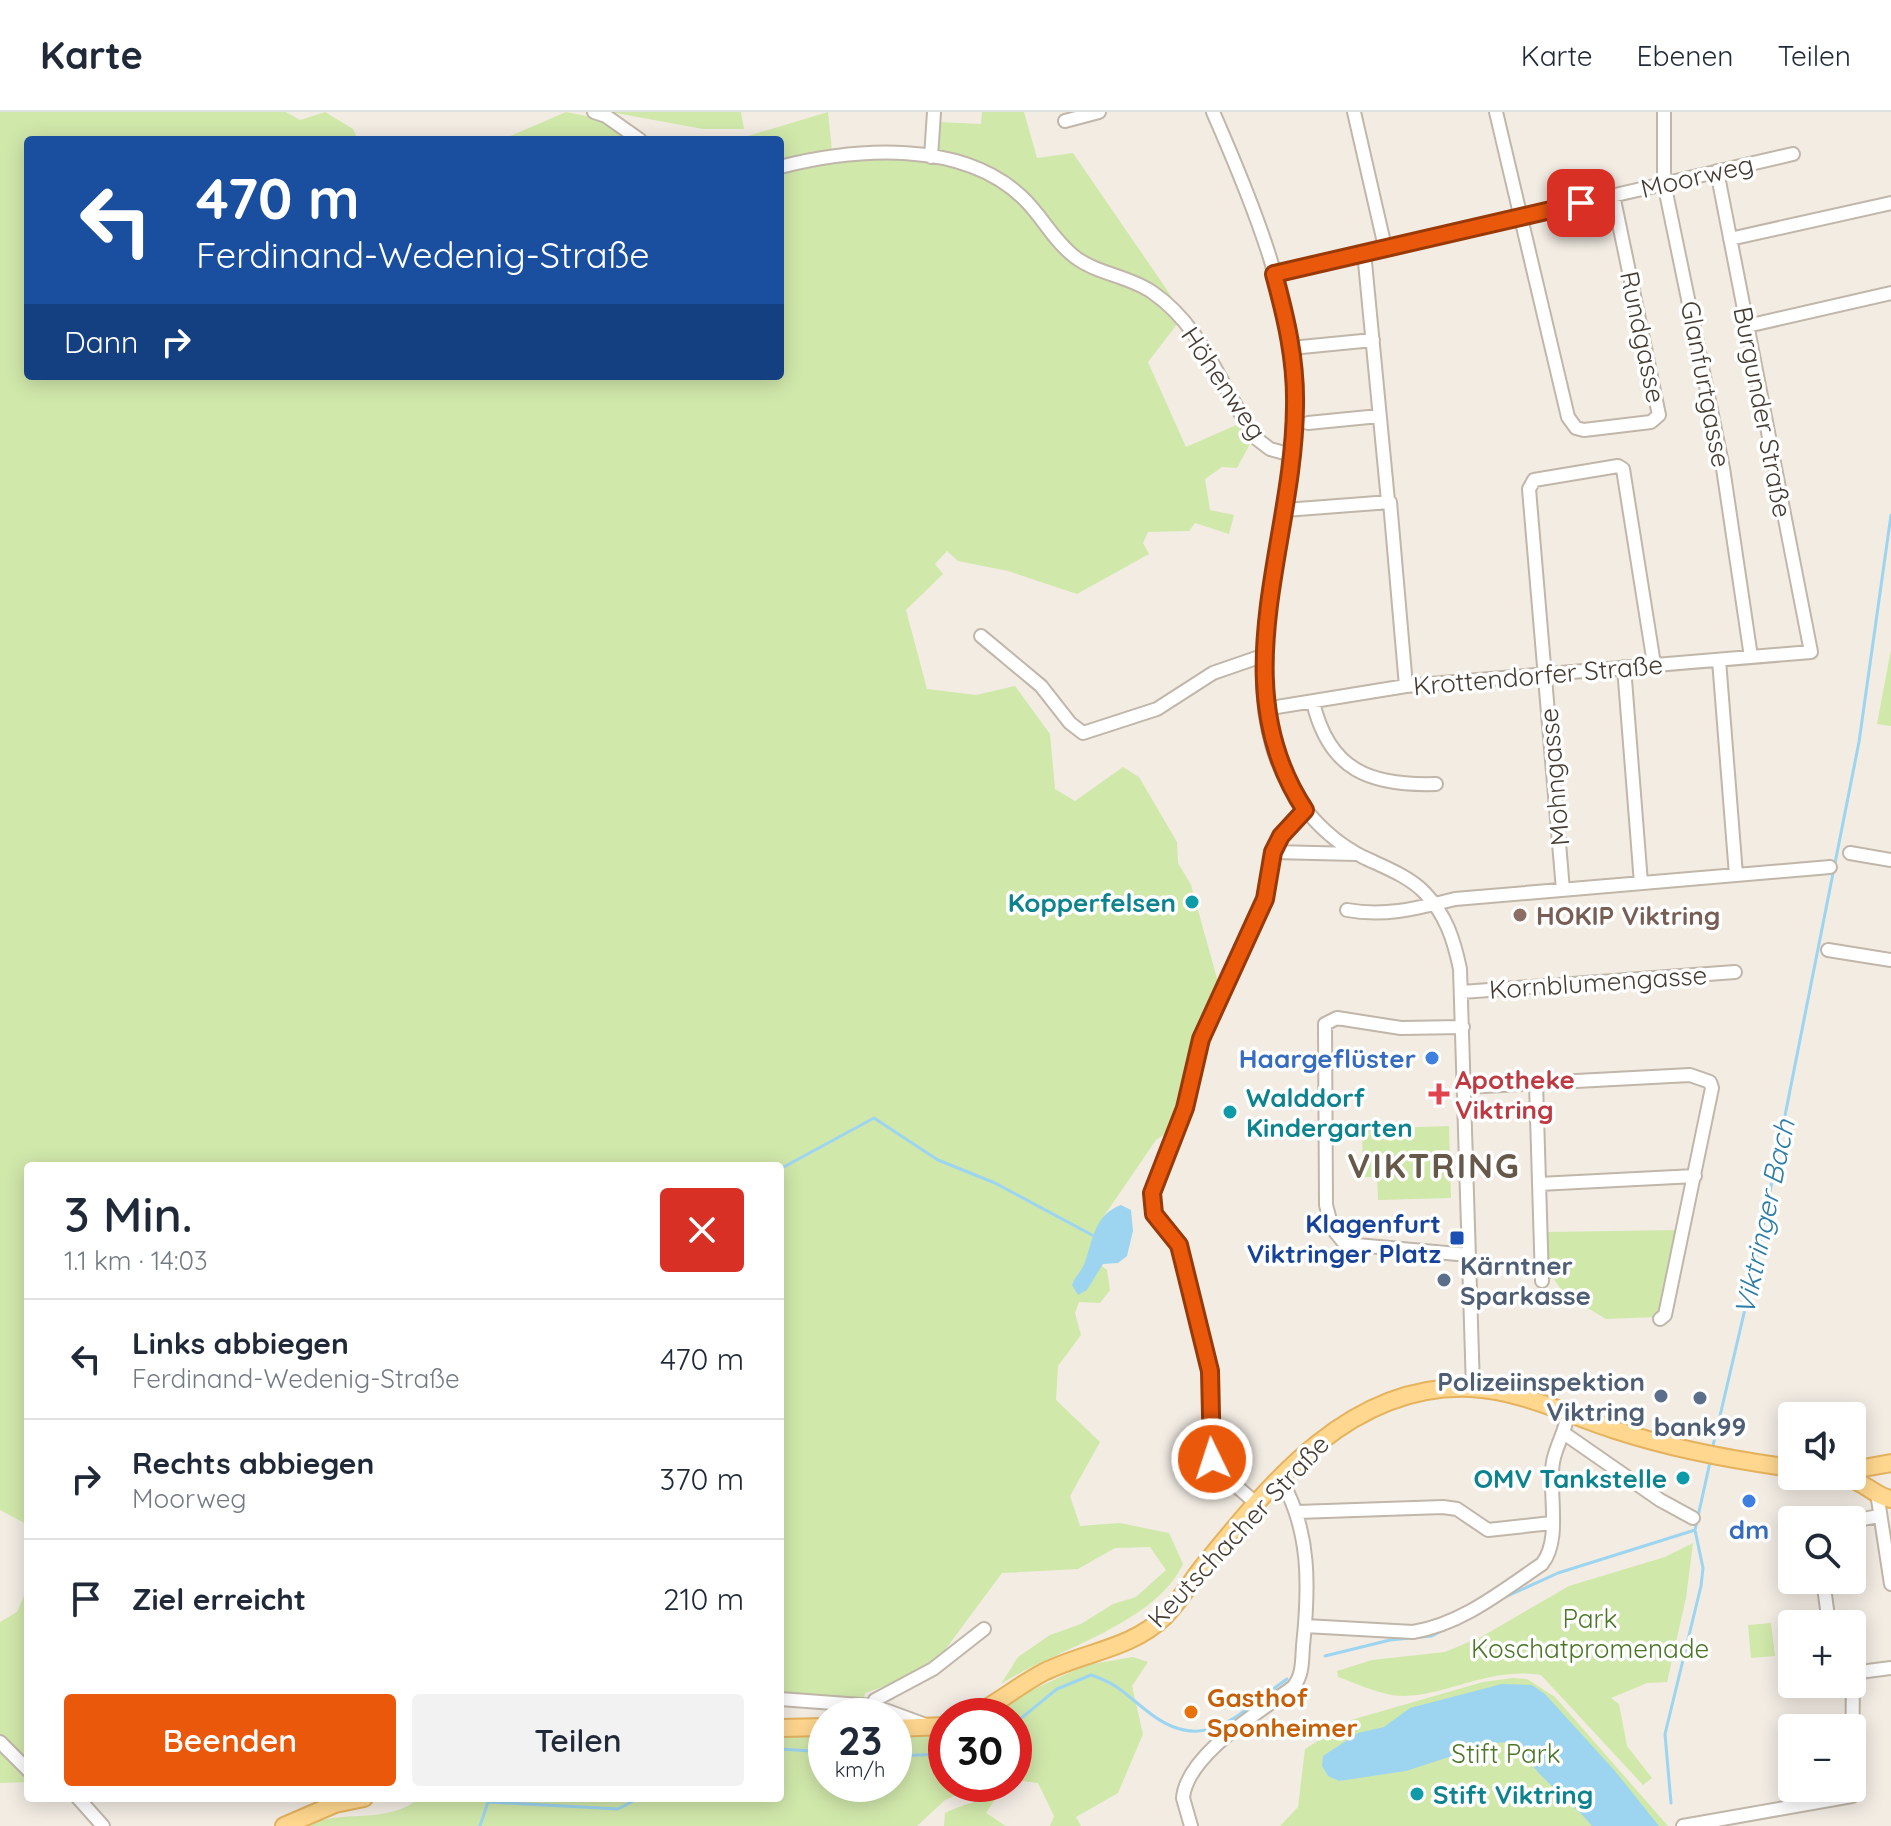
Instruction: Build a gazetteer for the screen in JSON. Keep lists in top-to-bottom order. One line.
{"streets":{"main road":["Keutschacher Straße"],"street":["Moorweg","Rundgasse","Höhenweg","Glanfurtgasse","Burgunder Straße","Krottendorfer Straße","Mohngasse","Kornblumengasse"]},"crossings":[["Moorweg","Rundgasse"],["Moorweg","Glanfurtgasse"],["Moorweg","Burgunder Straße"],["Glanfurtgasse","Krottendorfer Straße"],["Burgunder Straße","Krottendorfer Straße"],["Krottendorfer Straße","Mohngasse"]],"districts":["VIKTRING"],"water":["Viktringer Bach"],"parks":["Park Koschatpromenade","Stift Park"],"places":{"other":["Kopperfelsen","HOKIP Viktring","Haargeflüster","Walddorf Kindergarten","Kärntner Sparkasse","Polizeiinspektion Viktring","bank99","OMV Tankstelle","dm","Gasthof Sponheimer","Stift Viktring"],"health":["Apotheke Viktring"],"transit":["Klagenfurt Viktringer Platz"]},"page":{"header":"Karte","nav":["Karte","Ebenen","Teilen"],"turn":["470 m","Ferdinand-Wedenig-Straße"],"then":"Dann","heading":["3 Min.","1.1 km · 14:03"],"list":[{"name":"Links abbiegen","note":"Ferdinand-Wedenig-Straße","value":"470 m"},{"name":"Rechts abbiegen","note":"Moorweg","value":"370 m"},{"name":"Ziel erreicht","value":"210 m"}],"map_buttons":["+","−"],"buttons":["Beenden","Teilen"],"speed":"23 km/h","limit":"30"}}
